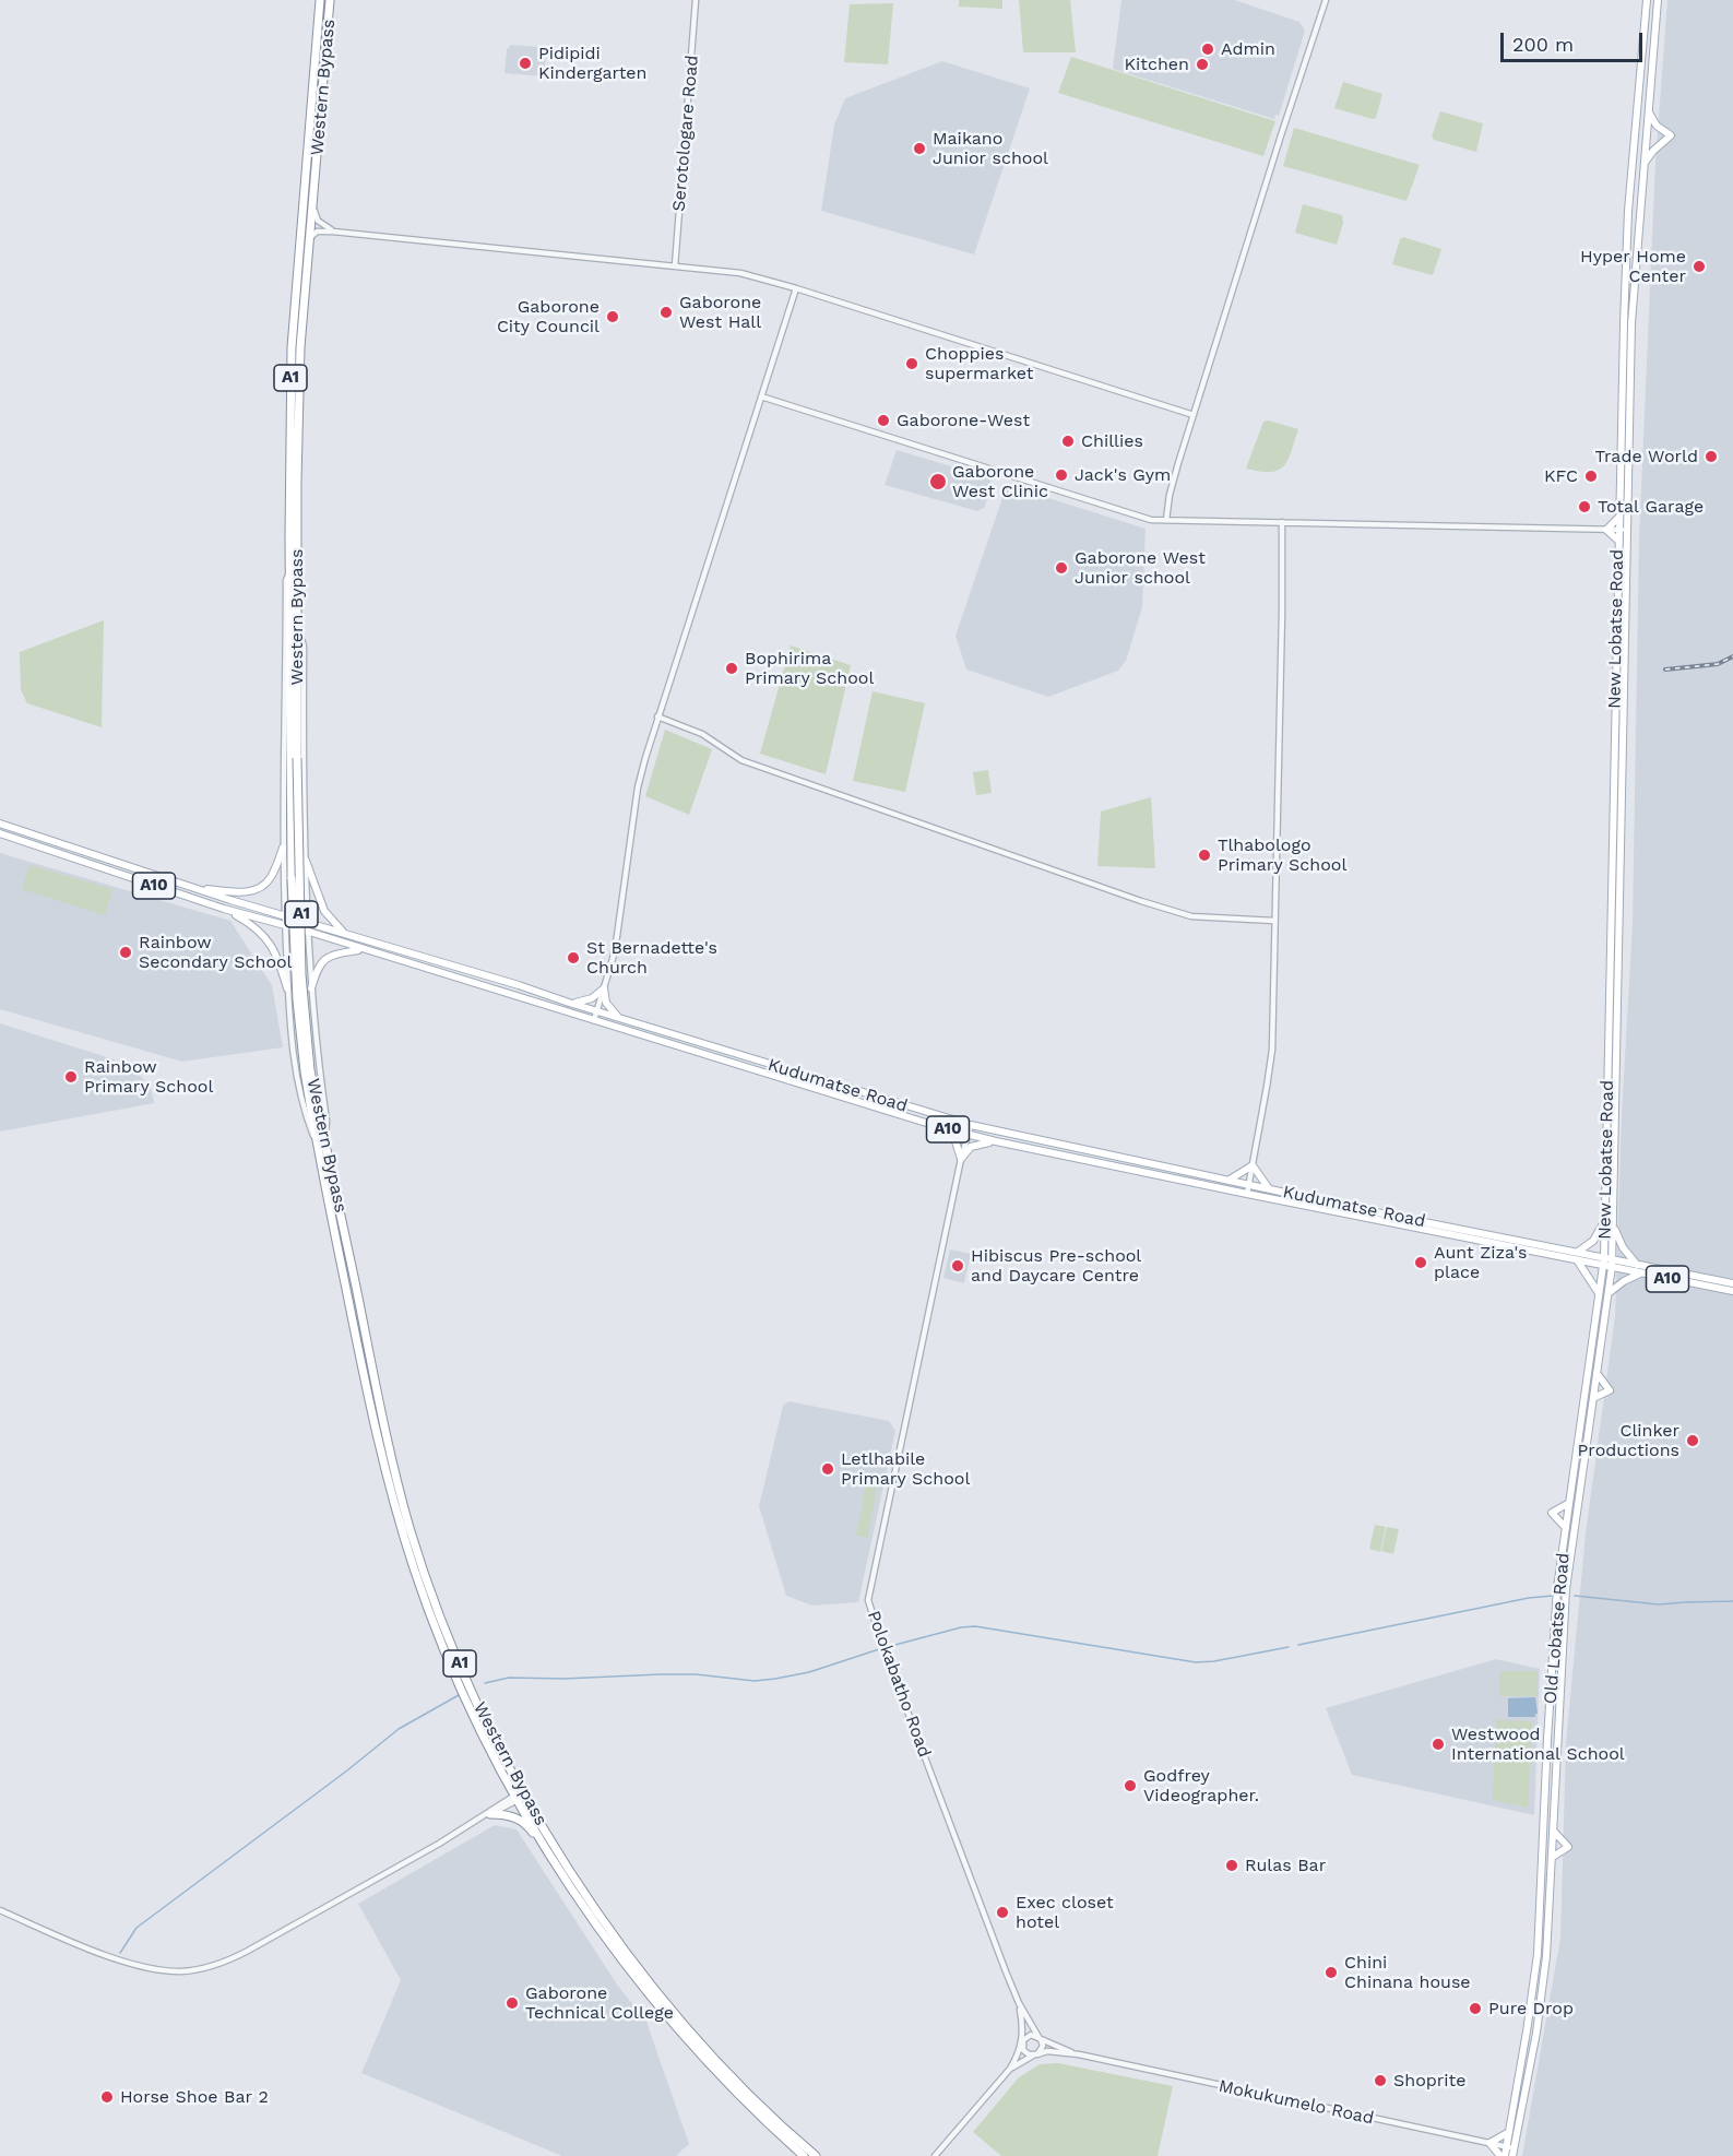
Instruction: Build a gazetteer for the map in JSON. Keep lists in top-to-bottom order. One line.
{"streets":{"highway":["Western Bypass","A1"],"main road":["New Lobatse Road","A10","Kudumatse Road","Old Lobatse Road"],"street":["Serotologare Road","Polokabatho Road","Mokukumelo Road"]},"crossings":[["New Lobatse Road","Kudumatse Road"],["New Lobatse Road","Old Lobatse Road"],["Kudumatse Road","Old Lobatse Road"],["Kudumatse Road","Polokabatho Road"],["Old Lobatse Road","Mokukumelo Road"]],"places":["Admin","Pidipidi Kindergarten","Kitchen","Maikano Junior school","Hyper Home Center","Gaborone West Hall","Gaborone City Council","Choppies supermarket","Gaborone-West","Chillies","Trade World","Jack's Gym","KFC","Gaborone West Clinic","Total Garage","Gaborone West Junior school","Bophirima Primary School","Tlhabologo Primary School","Rainbow Secondary School","St Bernadette's Church","Rainbow Primary School","Aunt Ziza's place","Hibiscus Pre-school and Daycare Centre","Clinker Productions","Letlhabile Primary School","Westwood International School","Godfrey Videographer.","Rulas Bar","Exec closet hotel","Chini Chinana house","Gaborone Technical College","Pure Drop","Shoprite","Horse Shoe Bar 2"],"scale_bar":"200 m"}
